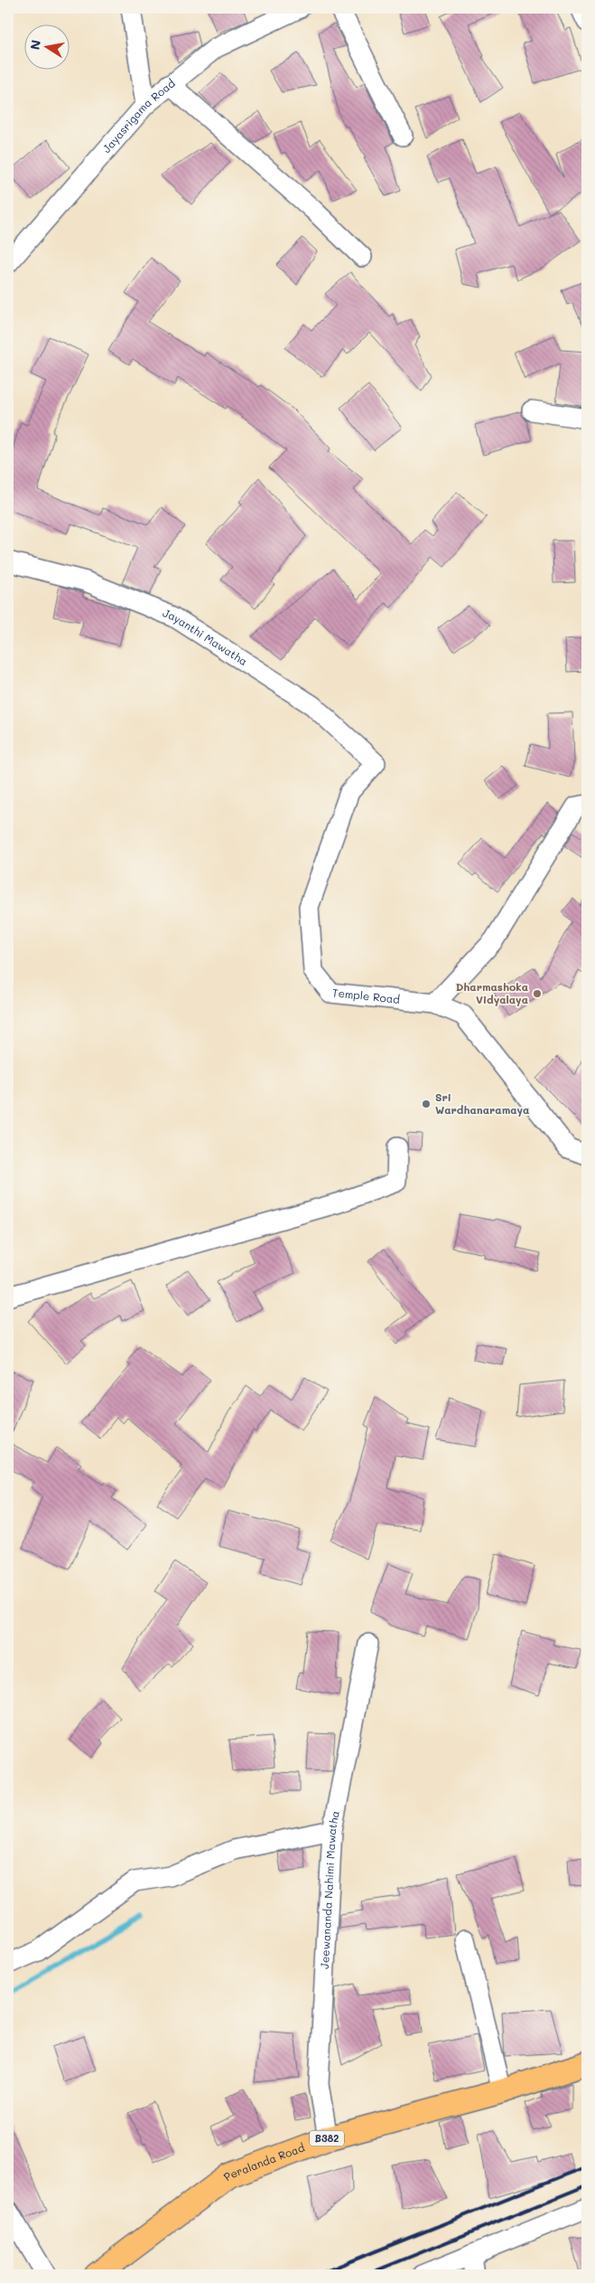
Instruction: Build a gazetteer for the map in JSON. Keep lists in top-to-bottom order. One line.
{"streets":{"main road":["B382","Peralanda Road"],"street":["Jayasrigama Road","Jayanthi Mawatha","Temple Road","Jeewananda Nahimi Mawatha"]},"crossings":[["Jayanthi Mawatha","Temple Road"],["Jeewananda Nahimi Mawatha","Peralanda Road"]],"places":["Dharmashoka Vidyalaya","Sri Wardhanaramaya"],"north":"left"}
